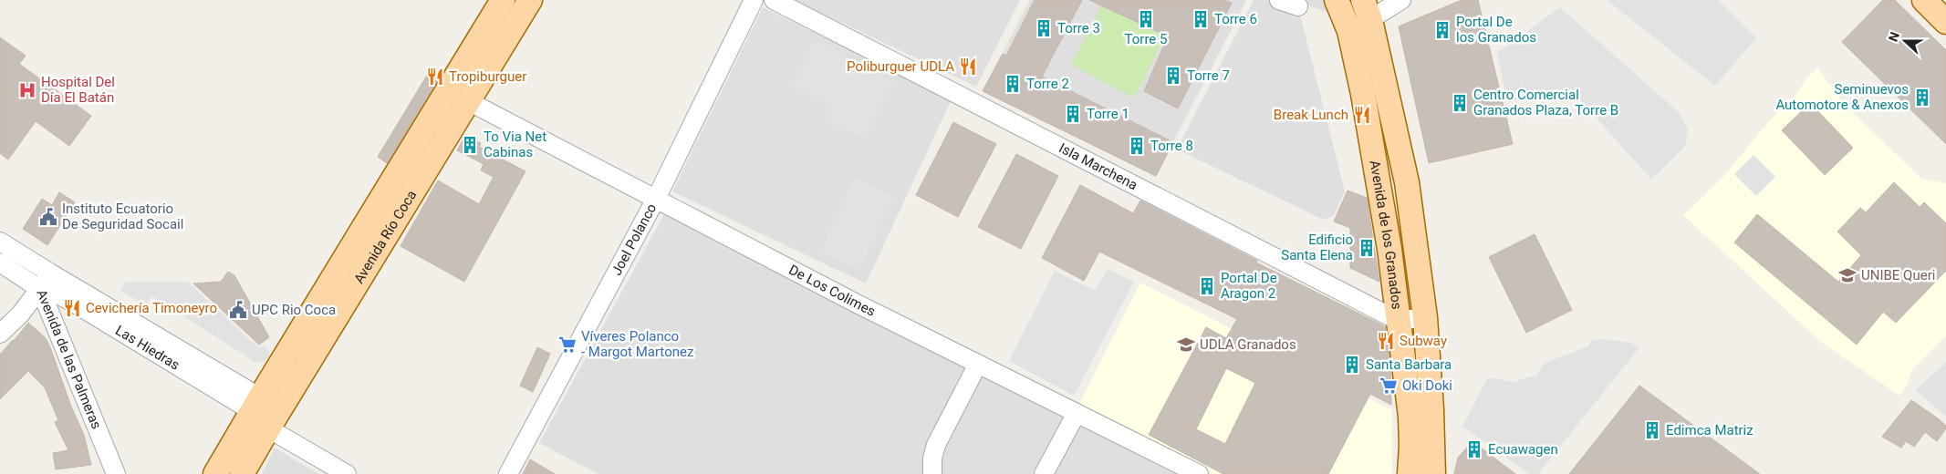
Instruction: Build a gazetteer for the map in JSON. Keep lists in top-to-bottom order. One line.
{"streets":{"main road":["Avenida de los Granados","Avenida Río Coca"],"street":["Isla Marchena","Joel Polanco","De Los Colimes","Las Hiedras","Avenida de las Palmeras"]},"crossings":[["Isla Marchena","Avenida de los Granados"],["Avenida Río Coca","De Los Colimes"],["Avenida Río Coca","Las Hiedras"],["Joel Polanco","De Los Colimes"],["Las Hiedras","Avenida de las Palmeras"]],"places":{"building":["Torre 5","Torre 6","Torre 3","Portal De los Granados","Torre 7","Torre 2","Seminuevos Automotore & Anexos","Centro Comercial Granados Plaza, Torre B","Torre 1","To Via Net Cabinas","Torre 8","Edificio Santa Elena","Portal De Aragon 2","Santa Barbara","Edimca Matriz","Ecuawagen"],"restaurant":["Poliburguer UDLA","Tropiburguer","Break Lunch","Cevichería Timoneyro","Subway"],"hospital":["Hospital Del Día El Batán"],"public building":["Instituto Ecuatorio De Seguridad Socail","UPC Rio Coca"],"school or university":["UNIBE Queri","UDLA Granados"],"supermarket":["Víveres Polanco - Margot Martonez","Oki Doki"]},"north":"left"}
